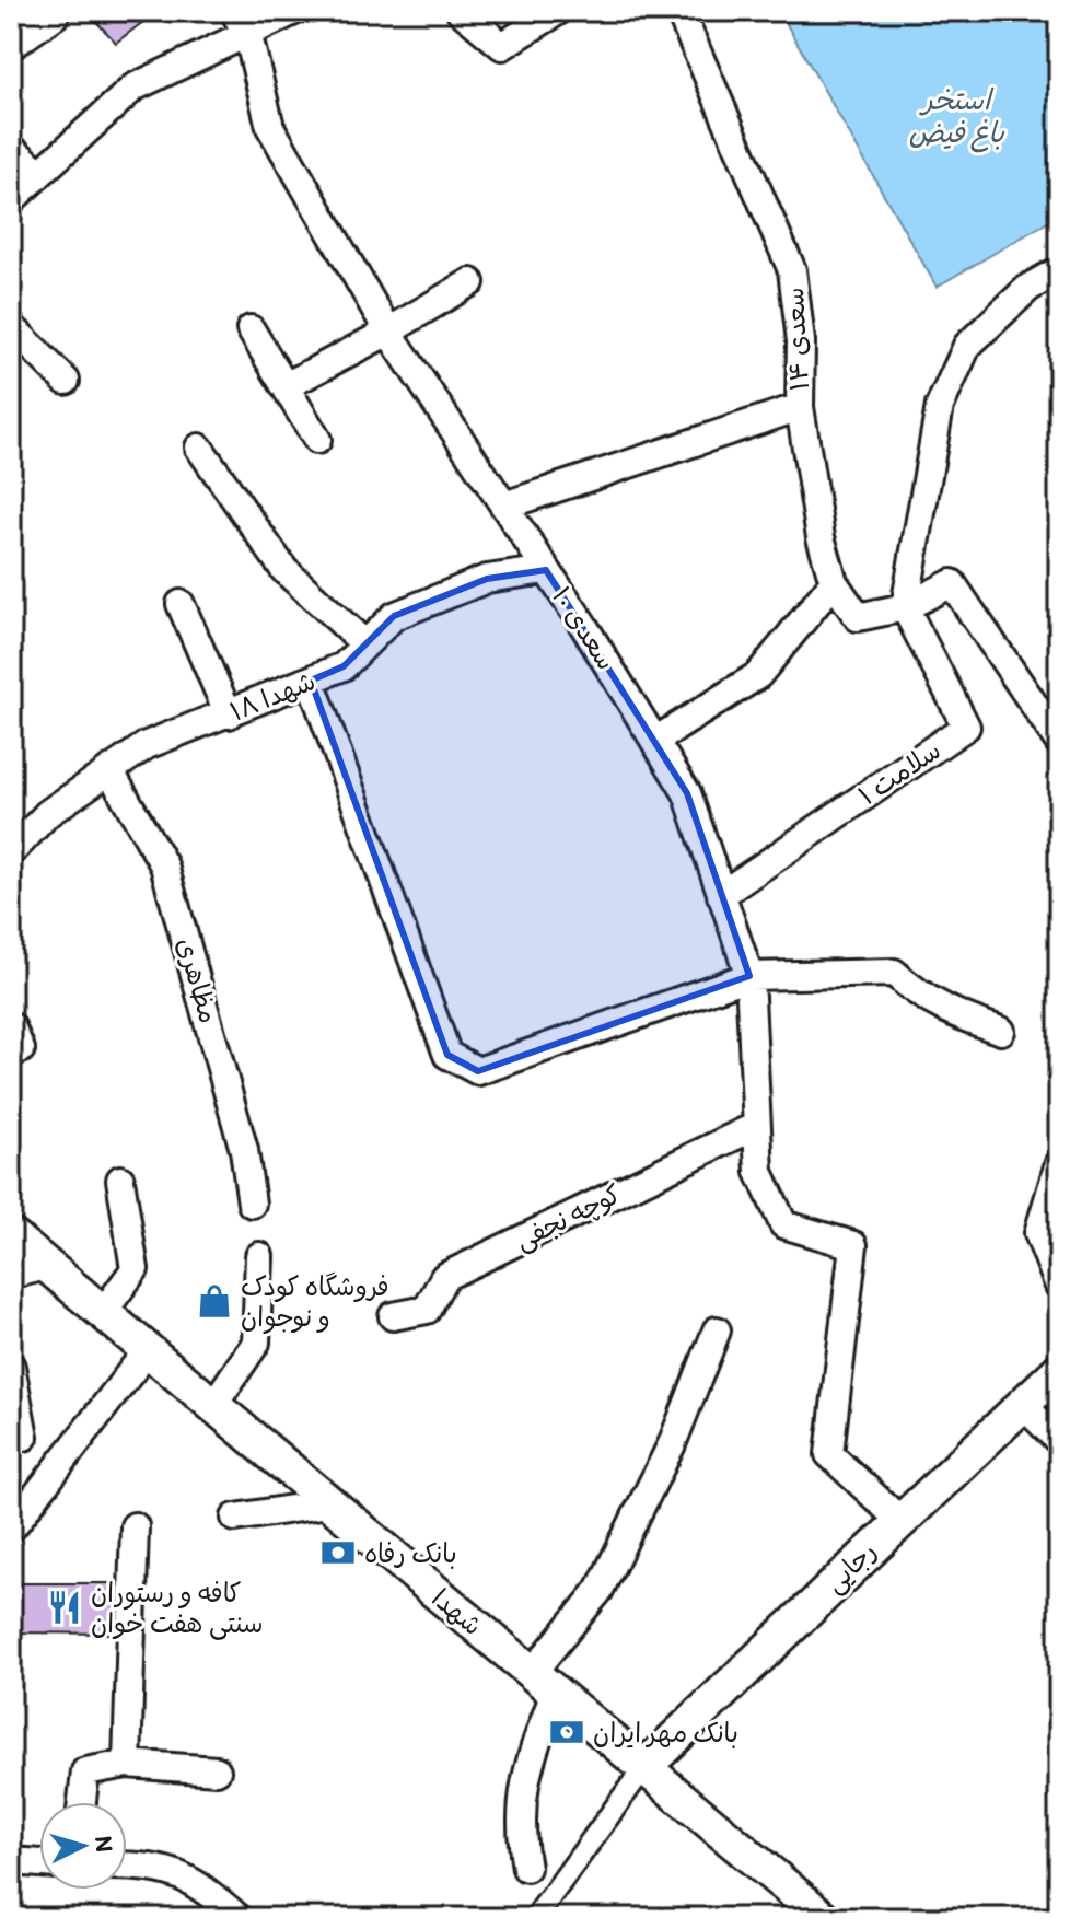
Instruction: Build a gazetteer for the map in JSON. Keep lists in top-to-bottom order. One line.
{"streets":{"street":["سعدی ۱۴","سعدی ۱۰","شهدا ۱۸","سلامت ۱","مظاهری","کوچه نجفی","رجایی","شهدا"]},"crossings":[["سعدی ۱۴","سلامت ۱"],["سعدی ۱۰","شهدا ۱۸"],["سعدی ۱۰","سلامت ۱"],["سعدی ۱۰","کوچه نجفی"],["سعدی ۱۰","رجایی"],["شهدا ۱۸","مظاهری"],["رجایی","شهدا"]],"water":["استخر باغ فیض"],"places":{"shop":["فروشگاه کودک و نوجوان"],"bank":["بانک رفاه","بانک مهر ایران"],"restaurant":["کافه و رستوران سنتی هفت خوان"]},"north":"right"}
